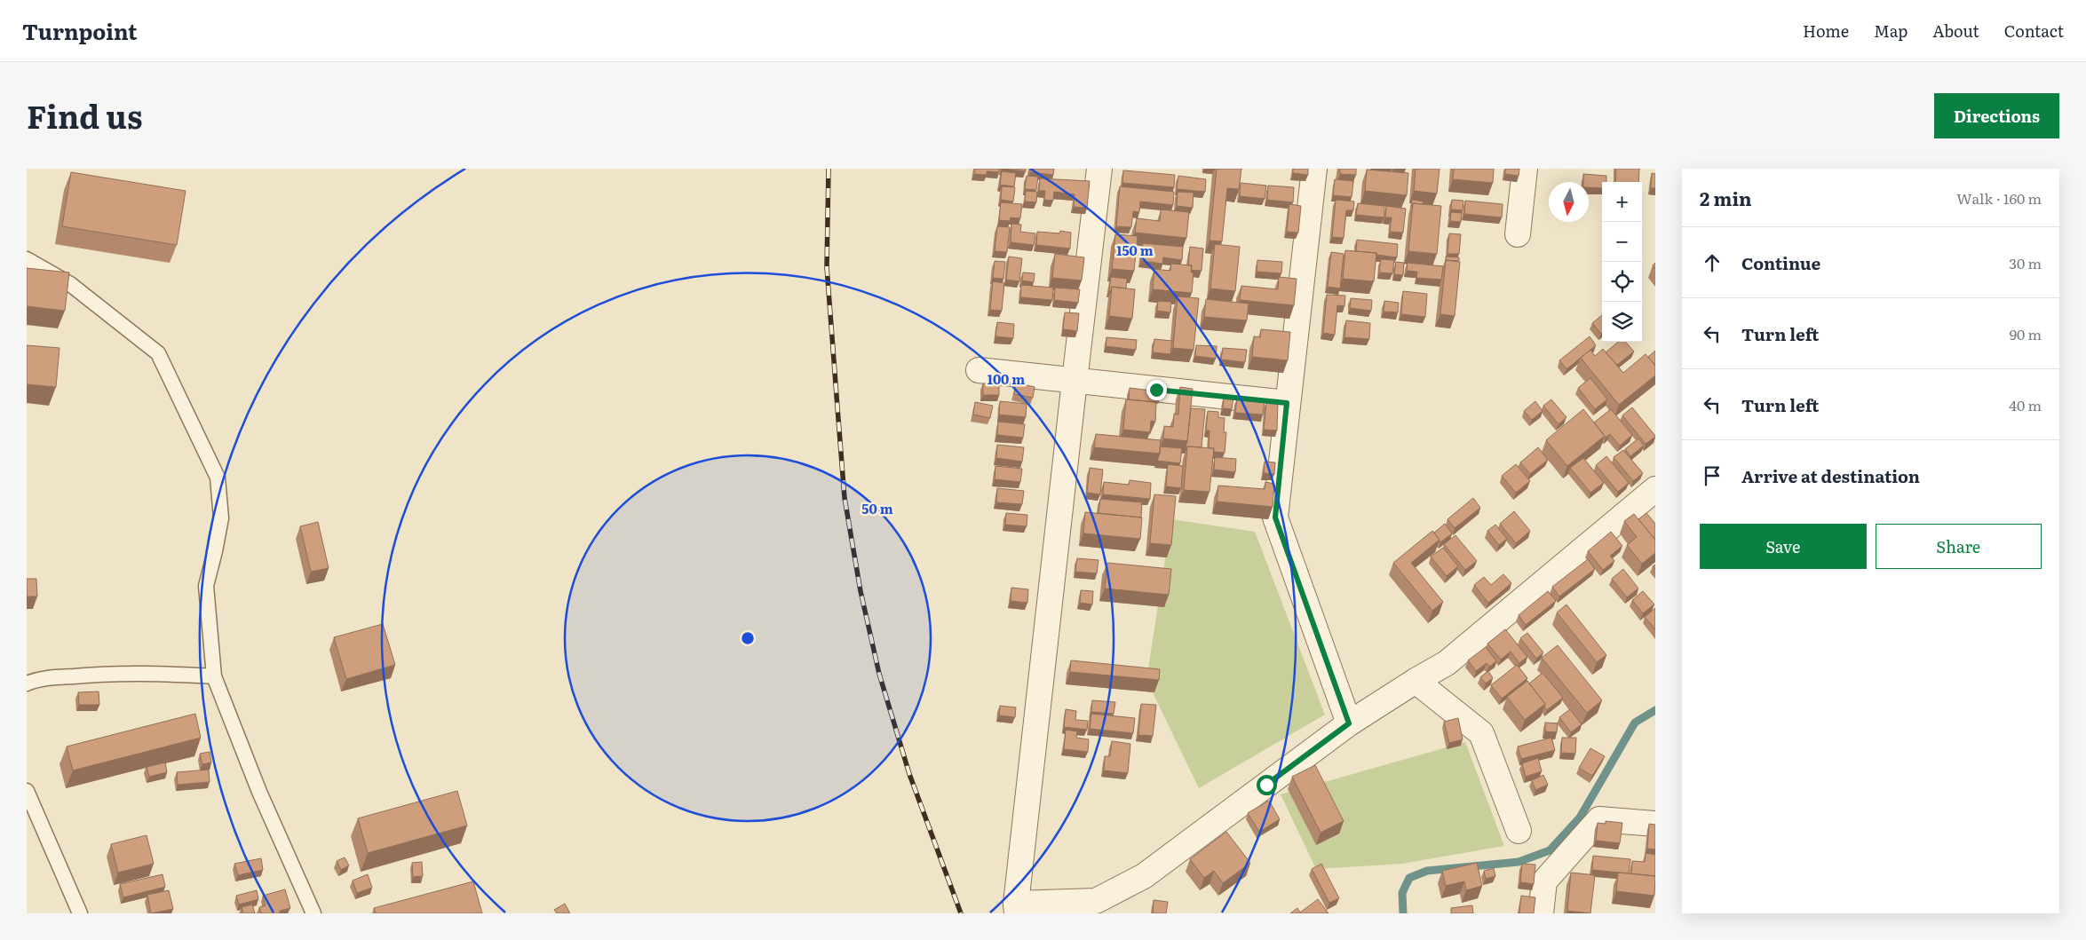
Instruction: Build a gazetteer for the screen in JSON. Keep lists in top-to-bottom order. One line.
{"north":"bottom","page":{"header":"Turnpoint","nav":["Home","Map","About","Contact"],"title":"Find us","buttons":["Directions",["Save","Share"]],"heading":["2 min","Walk · 160 m"],"map_buttons":["+","−"],"list":[["Continue","30 m"],["Turn left","90 m"],["Turn left","40 m"],"Arrive at destination"]},"rings":["150 m","100 m","50 m"]}
